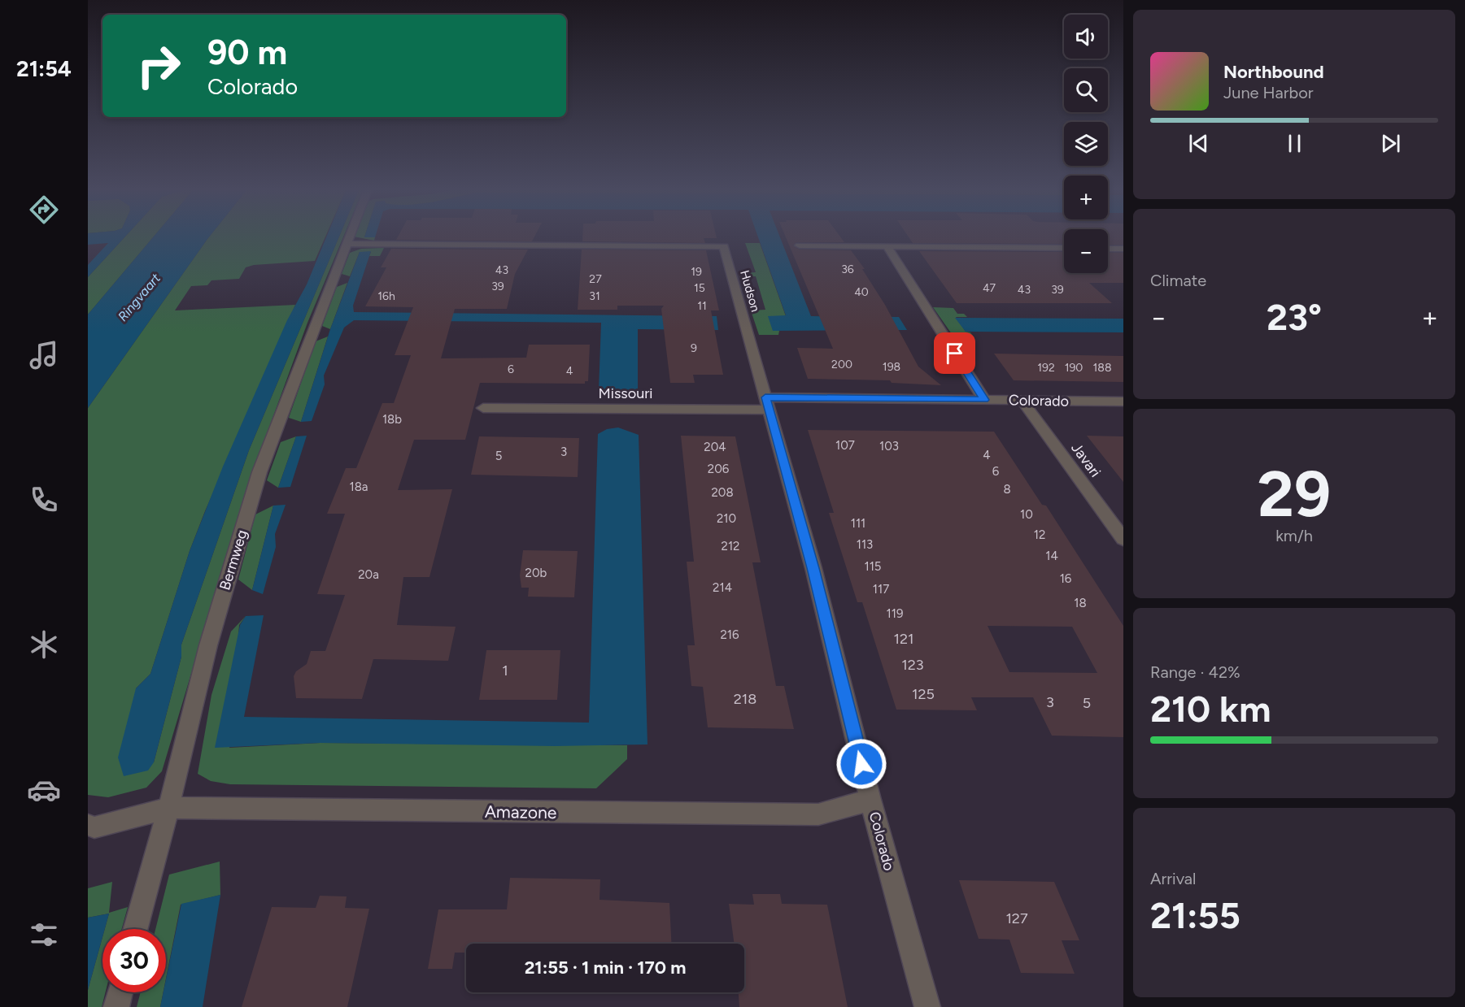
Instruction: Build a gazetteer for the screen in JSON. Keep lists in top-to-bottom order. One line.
{"streets":{"street":["Hudson","Missouri","Colorado","Javari","Bermweg","Amazone"]},"crossings":[["Hudson","Missouri"],["Hudson","Colorado"],["Hudson","Bermweg"],["Missouri","Colorado"],["Colorado","Javari"],["Colorado","Amazone"],["Bermweg","Amazone"]],"water":["Ringvaart"],"house_numbers":["36","43","19","27","39","15","47","43","39","40","16h","31","11","9","200","198","192","190","188","6","4","18b","107","103","204","3","4","5","206","6","18a","8","208","10","210","111","12","113","212","14","115","20b","20a","16","214","117","18","119","216","121","123","1","125","218","3","5","127"],"page":{"tabs":"21:54","map_buttons":["+","−"],"turn":["90 m","Colorado"],"song":["Northbound","June Harbor"],"tile":["Climate",["29","km/h"],["Range · 42%","210 km"],["Arrival","21:55"]],"heat":["−","23°","+"],"limit":"30","trip":"21:55 · 1 min · 170 m"}}
